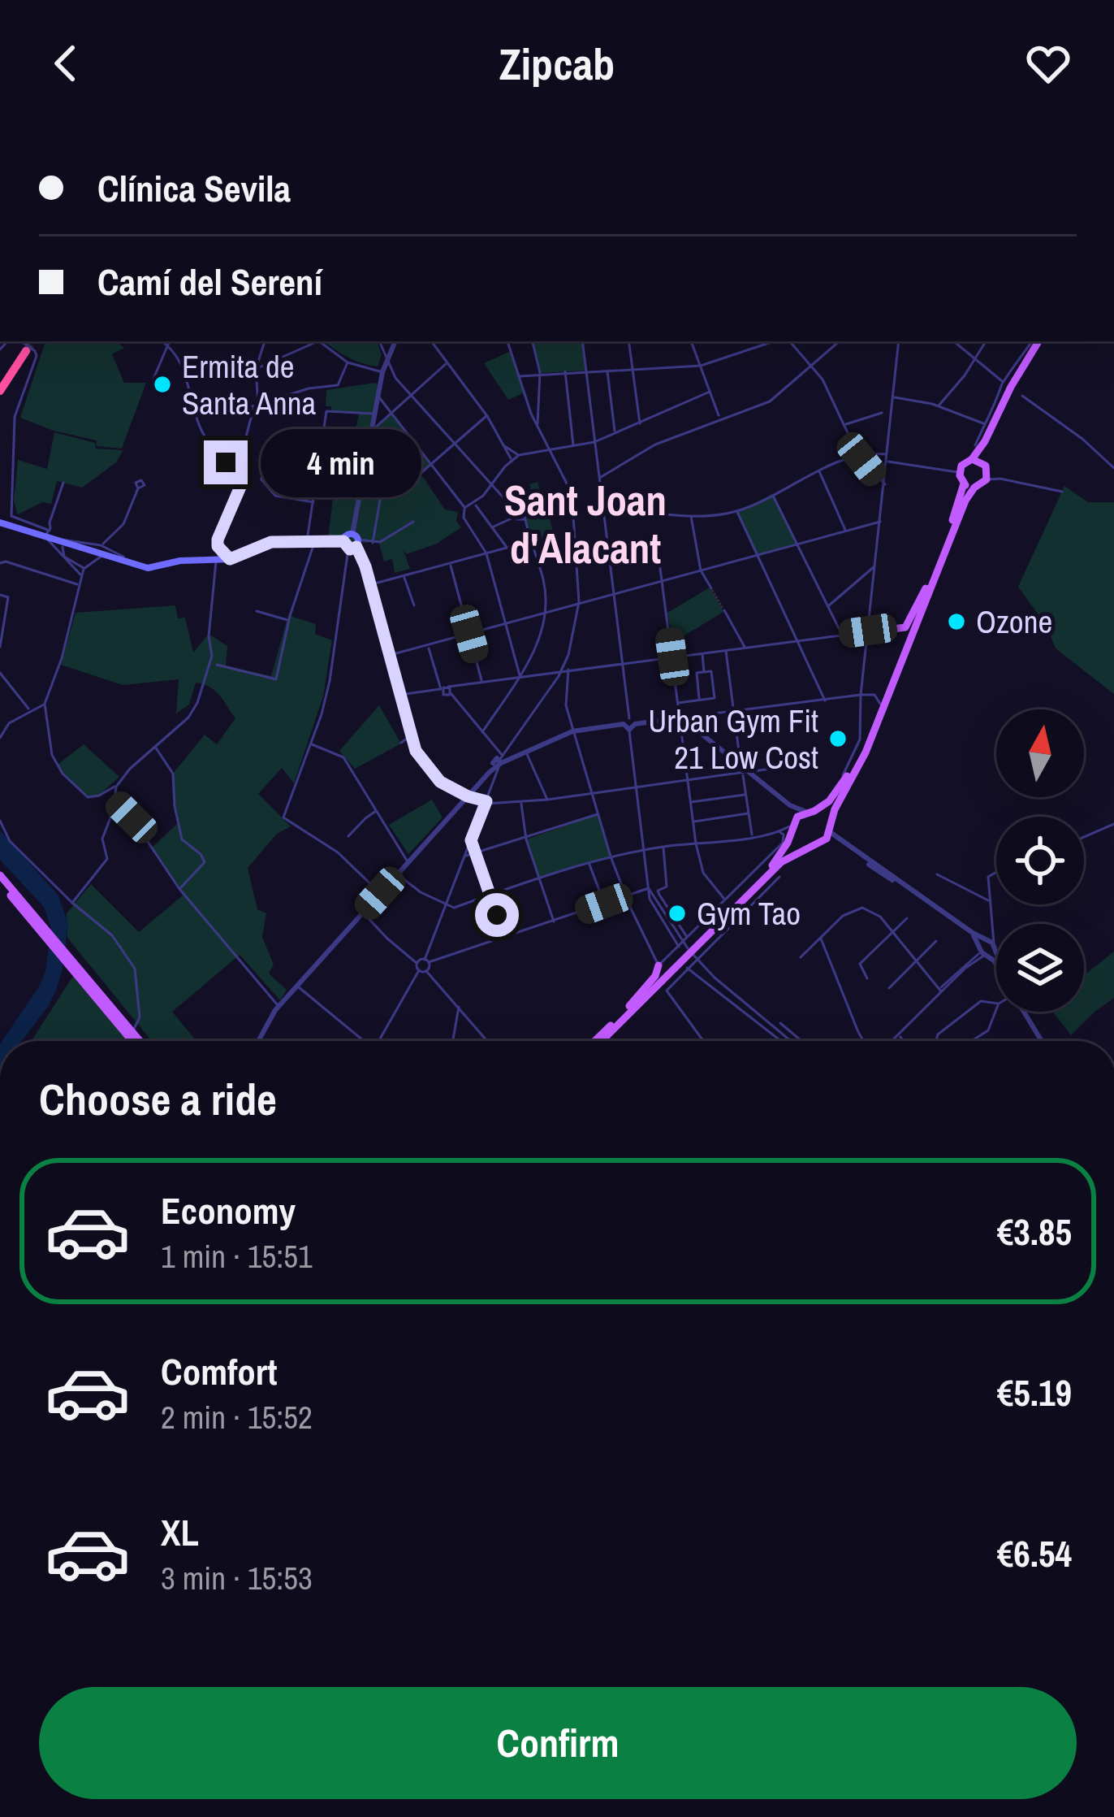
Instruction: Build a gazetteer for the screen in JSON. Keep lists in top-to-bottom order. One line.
{"districts":["Sant Joan d'Alacant"],"places":["Ermita de Santa Anna","Ozone","Urban Gym Fit 21 Low Cost","Gym Tao"],"north":"top","page":{"header":"Zipcab","banner":["Clínica Sevila","Camí del Serení"],"bubble":"4 min","heading":"Choose a ride","list":[{"name":"Economy","note":"1 min · 15:51","value":"€3.85"},{"name":"Comfort","note":"2 min · 15:52","value":"€5.19"},{"name":"XL","note":"3 min · 15:53","value":"€6.54"}],"buttons":"Confirm"}}
